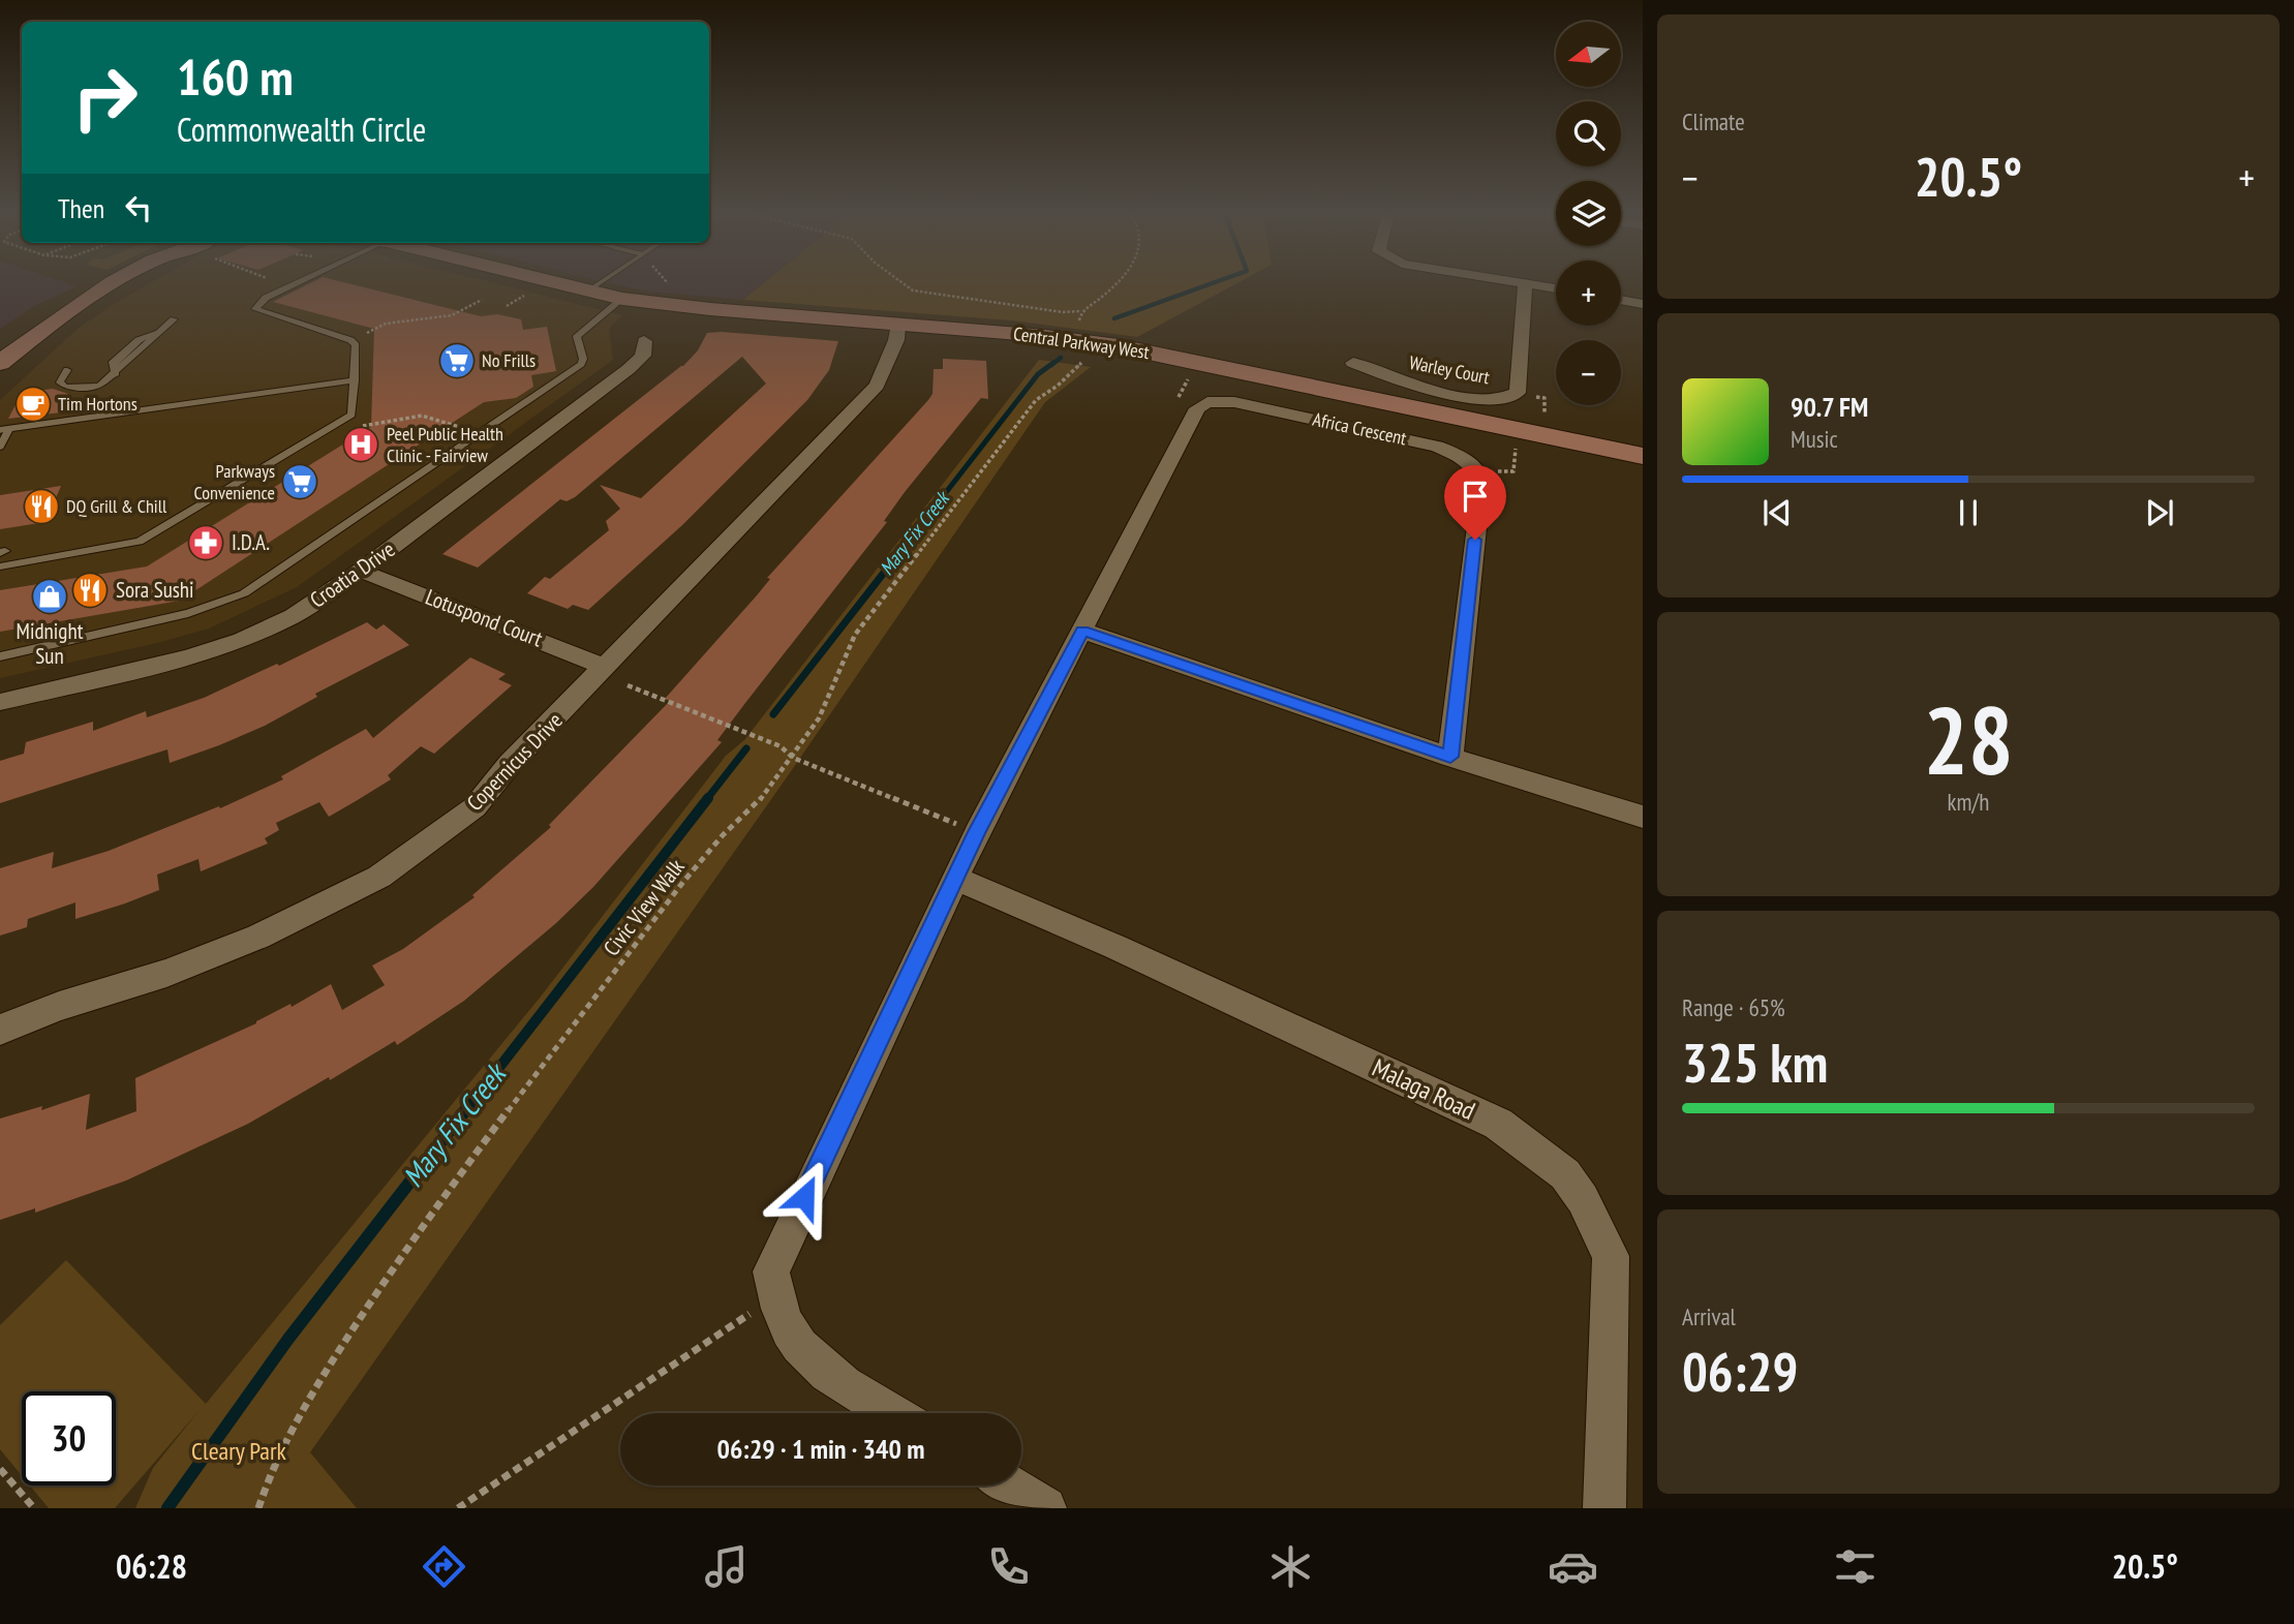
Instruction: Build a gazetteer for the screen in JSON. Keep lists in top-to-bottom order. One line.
{"streets":{"street":["Central Parkway West","Warley Court","Africa Crescent","Croatia Drive","Lotuspond Court","Copernicus Drive","Malaga Road"],"path":["Civic View Walk"]},"crossings":[["Central Parkway West","Copernicus Drive"],["Africa Crescent","Malaga Road"],["Croatia Drive","Lotuspond Court"],["Lotuspond Court","Copernicus Drive"]],"water":["Mary Fix Creek"],"parks":["Cleary Park"],"places":{"supermarket":["No Frills","Parkways Convenience"],"cafe":["Tim Hortons"],"hospital":["Peel Public Health Clinic - Fairview"],"restaurant":["DQ Grill & Chill","Sora Sushi"],"pharmacy":["I.D.A."],"shop":["Midnight Sun"]},"north":"left","page":{"tile":["Climate",["28","km/h"],["Range · 65%","325 km"],["Arrival","06:29"]],"map_buttons":["+","−"],"turn":["160 m","Commonwealth Circle"],"heat":["−","20.5°","+"],"then":"Then","song":["90.7 FM","Music"],"limit":"30","trip":"06:29 · 1 min · 340 m","tabs":["06:28","20.5°"]}}
